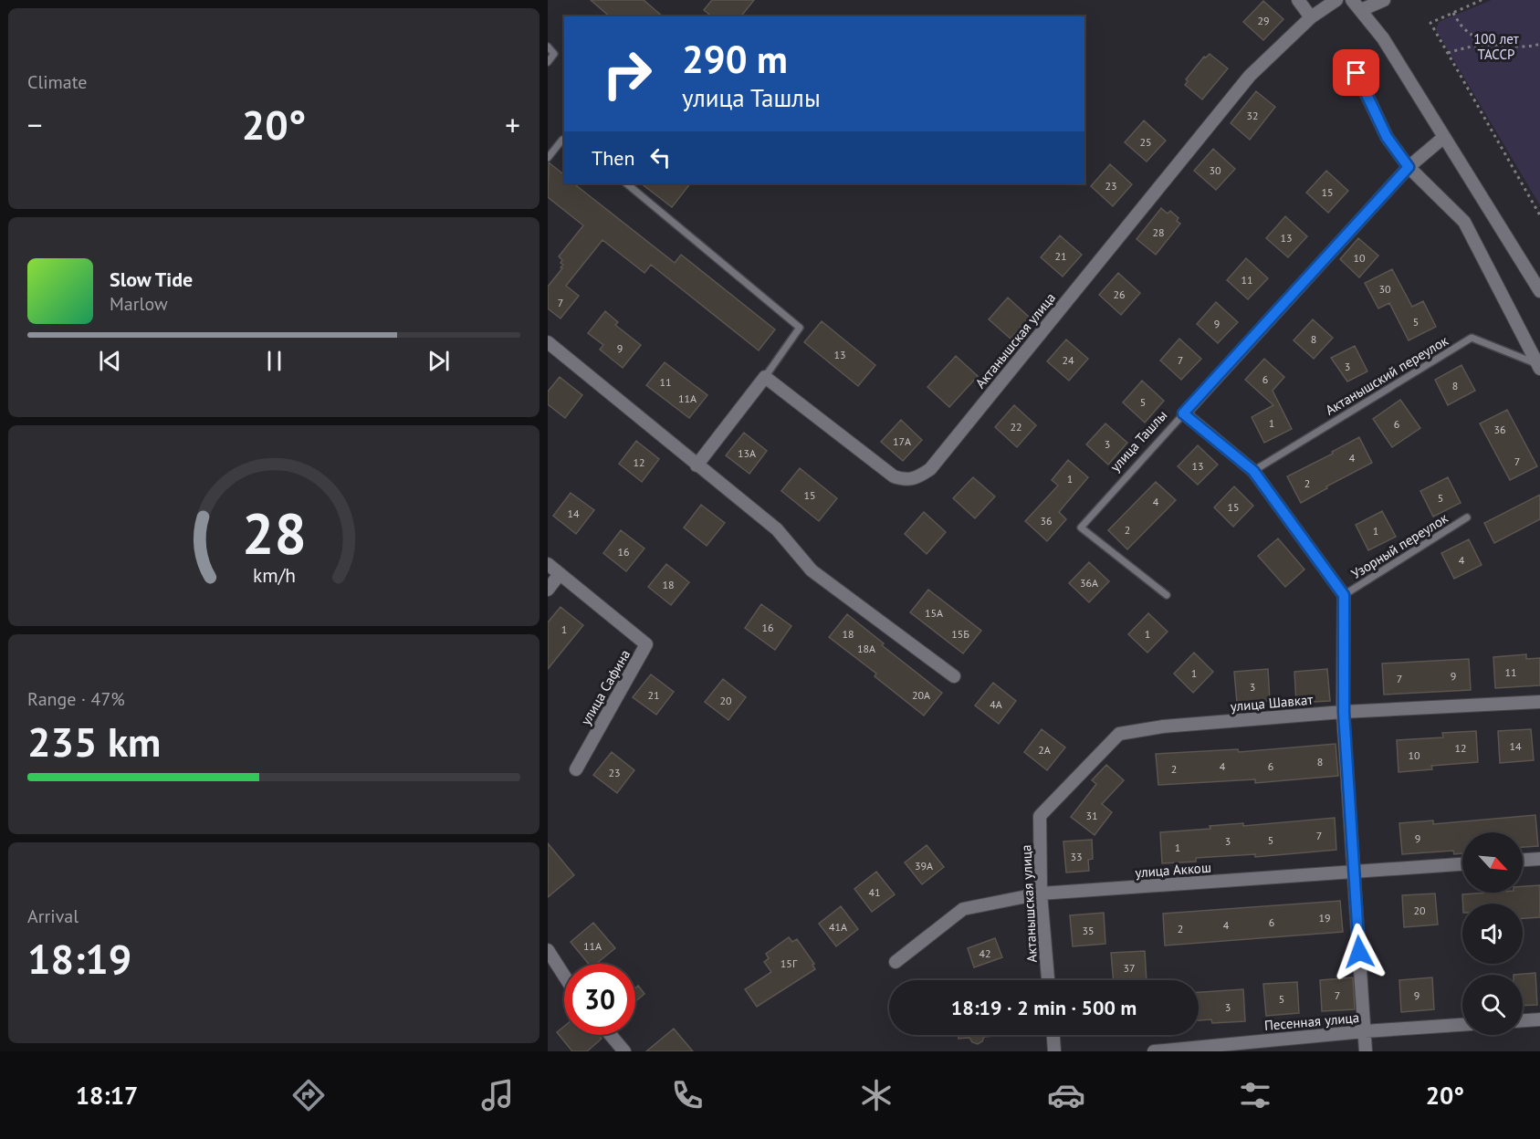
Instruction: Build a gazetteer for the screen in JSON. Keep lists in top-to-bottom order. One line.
{"streets":{"street":["Актанышская улица","улица Ташлы","улица Сафина","улица Шавкат","улица Аккош","Песенная улица"],"lane":["Актанышский переулок","Узорный переулок"]},"crossings":[["Актанышская улица","улица Шавкат"],["Актанышская улица","улица Аккош"]],"parks":["100 лет ТАССР"],"house_numbers":["29","32","25","30","23","15","28","13","21","10","11","30","26","7","5","9","8","9","13","24","7","3","6","11","8","11А","5","1","6","22","36","17А","3","13А","4","7","12","13","1","2","15","5","4","15","14","36","2","1","16","4","36А","18","15А","16","1","18","15Б","1","18А","11","1","9","7","3","21","20А","20","4А","14","12","2А","10","8","4","6","2","23","31","7","9","5","3","1","33","39А","41","20","19","6","4","41А","2","35","11А","42","15Г","37","7","9","5","3"],"north":"bottom right","page":{"tile":["Climate",["Range · 47%","235 km"],["Arrival","18:19"]],"turn":["290 m","улица Ташлы"],"heat":["−","20°","+"],"then":"Then","song":["Slow Tide","Marlow"],"limit":"30","trip":"18:19 · 2 min · 500 m","tabs":["18:17","20°"],"gauge":["28","km/h"]}}
